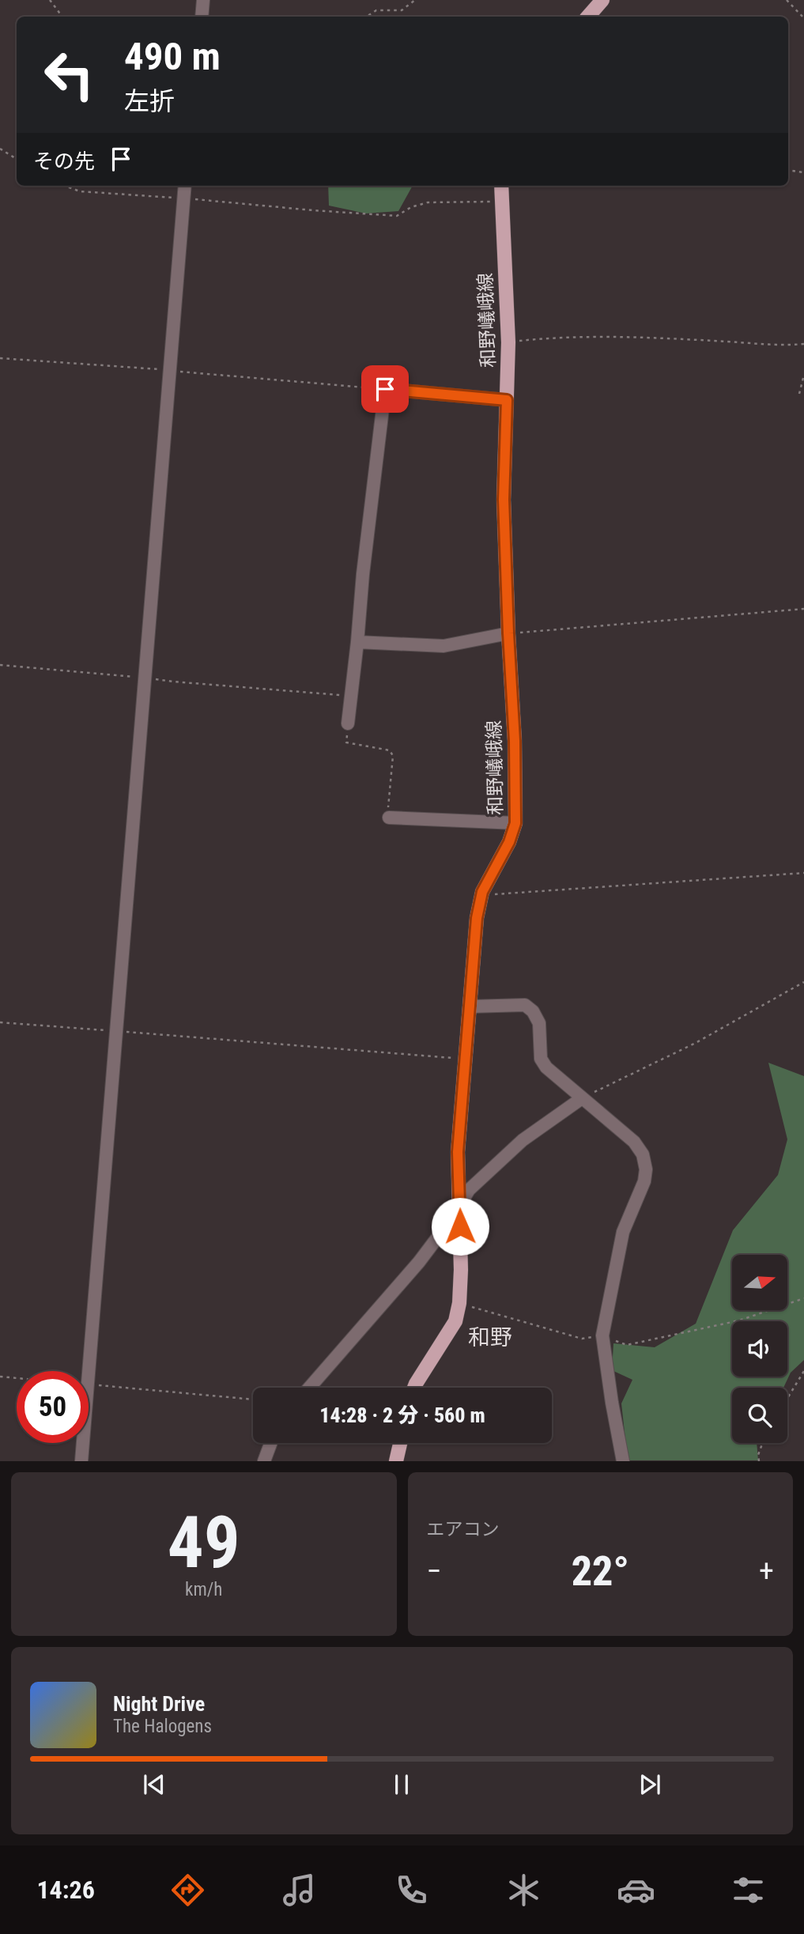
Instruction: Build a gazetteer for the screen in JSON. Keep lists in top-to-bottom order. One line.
{"streets":{"main road":["和野嶬峨線"]},"districts":["和野"],"north":"right","page":{"turn":["490 m","左折"],"then":"その先","limit":"50","trip":"14:28 · 2 分 · 560 m","tile":[["49","km/h"],"エアコン"],"heat":["−","22°","+"],"song":["Night Drive","The Halogens"],"tabs":"14:26"}}
